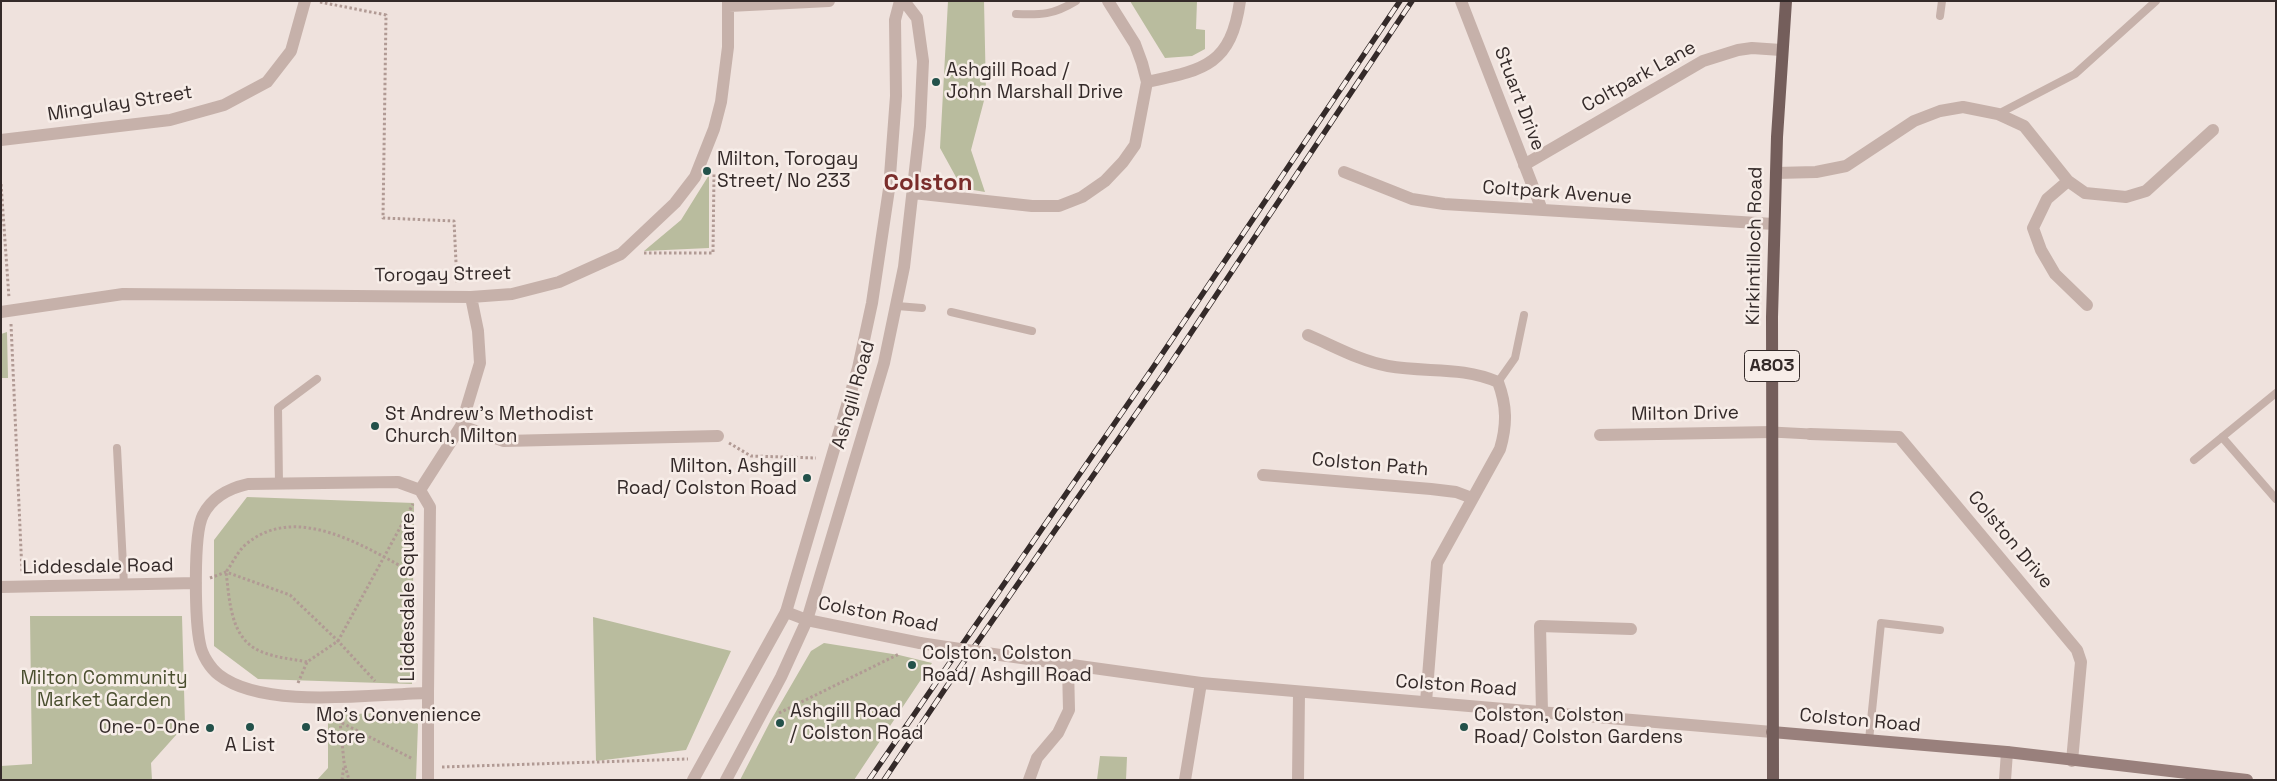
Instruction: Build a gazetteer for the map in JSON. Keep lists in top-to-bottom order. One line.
{"streets":{"main road":["Kirkintilloch Road","A803","Colston Road"],"street":["Coltpark Lane","Stuart Drive","Mingulay Street","Coltpark Avenue","Torogay Street","Ashgill Road","Milton Drive","Colston Path","Colston Drive","Liddesdale Road","Liddesdale Square"]},"crossings":[["Coltpark Lane","Stuart Drive"],["Coltpark Lane","Kirkintilloch Road"],["Stuart Drive","Coltpark Avenue"],["Coltpark Avenue","Kirkintilloch Road"],["Kirkintilloch Road","A803"],["Kirkintilloch Road","Milton Drive"],["Kirkintilloch Road","Colston Road"],["A803","Colston Road"],["Ashgill Road","Colston Road"],["Colston Drive","Colston Road"],["Liddesdale Road","Liddesdale Square"]],"districts":["Colston"],"parks":["Milton Community Market Garden"],"places":["Ashgill Road / John Marshall Drive","Milton, Torogay Street/ No 233","St Andrew's Methodist Church, Milton","Milton, Ashgill Road/ Colston Road","Colston, Colston Road/ Ashgill Road","Ashgill Road / Colston Road","A List","Mo's Convenience Store","Colston, Colston Road/ Colston Gardens","One-O-One"]}
